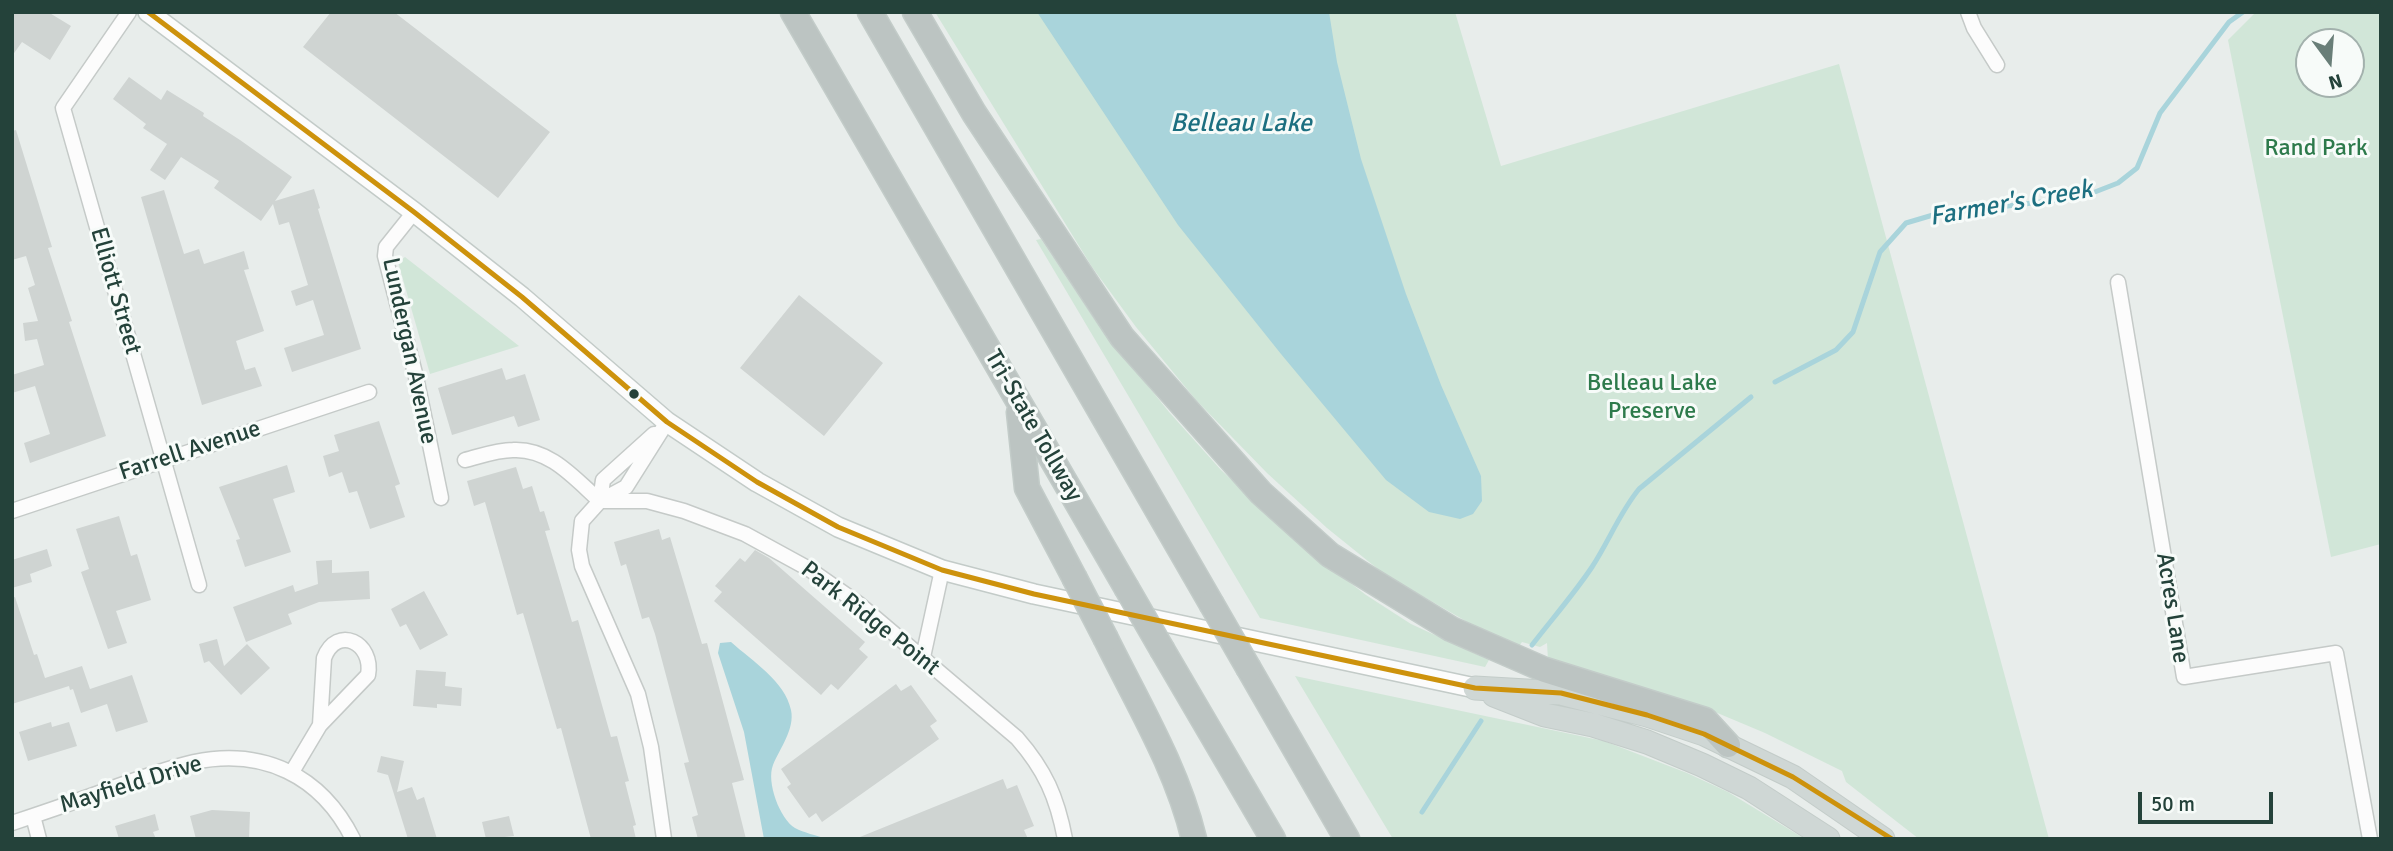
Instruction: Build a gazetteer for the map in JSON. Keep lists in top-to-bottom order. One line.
{"streets":{"highway":["Tri-State Tollway"],"street":["Elliott Street","Lundergan Avenue","Farrell Avenue","Acres Lane","Park Ridge Point","Mayfield Drive"]},"crossings":[["Elliott Street","Farrell Avenue"],["Lundergan Avenue","Park Ridge Point"]],"water":["Belleau Lake","Farmer's Creek"],"parks":["Rand Park","Belleau Lake Preserve"],"scale_bar":"50 m","north":"bottom"}
